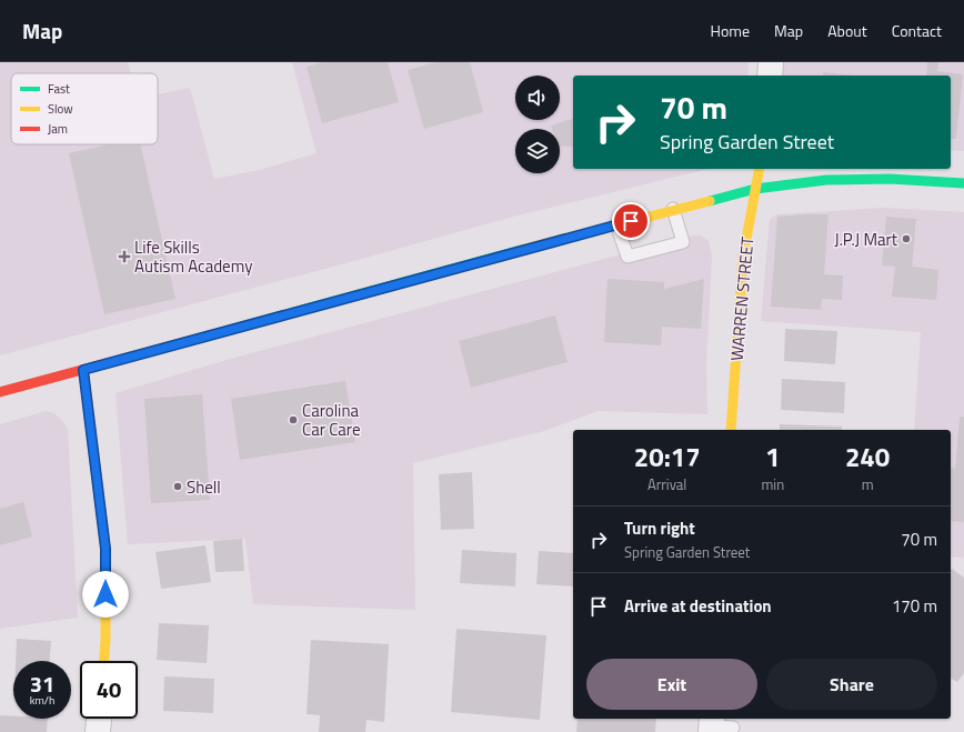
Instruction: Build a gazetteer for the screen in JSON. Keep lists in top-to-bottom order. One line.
{"streets":{"main road":["WARREN STREET"]},"places":{"other":["J.P.J Mart","Carolina Car Care","Shell"],"health":["Life Skills Autism Academy"]},"legend":["Fast","Slow","Jam"],"page":{"header":"Map","nav":["Home","Map","About","Contact"],"turn":["70 m","Spring Garden Street"],"eta":["20:17","Arrival","1","min","240","m"],"list":[{"name":"Turn right","note":"Spring Garden Street","value":"70 m"},{"name":"Arrive at destination","value":"170 m"}],"buttons":["Exit","Share"],"speed":"31 km/h","limit":"40"}}
